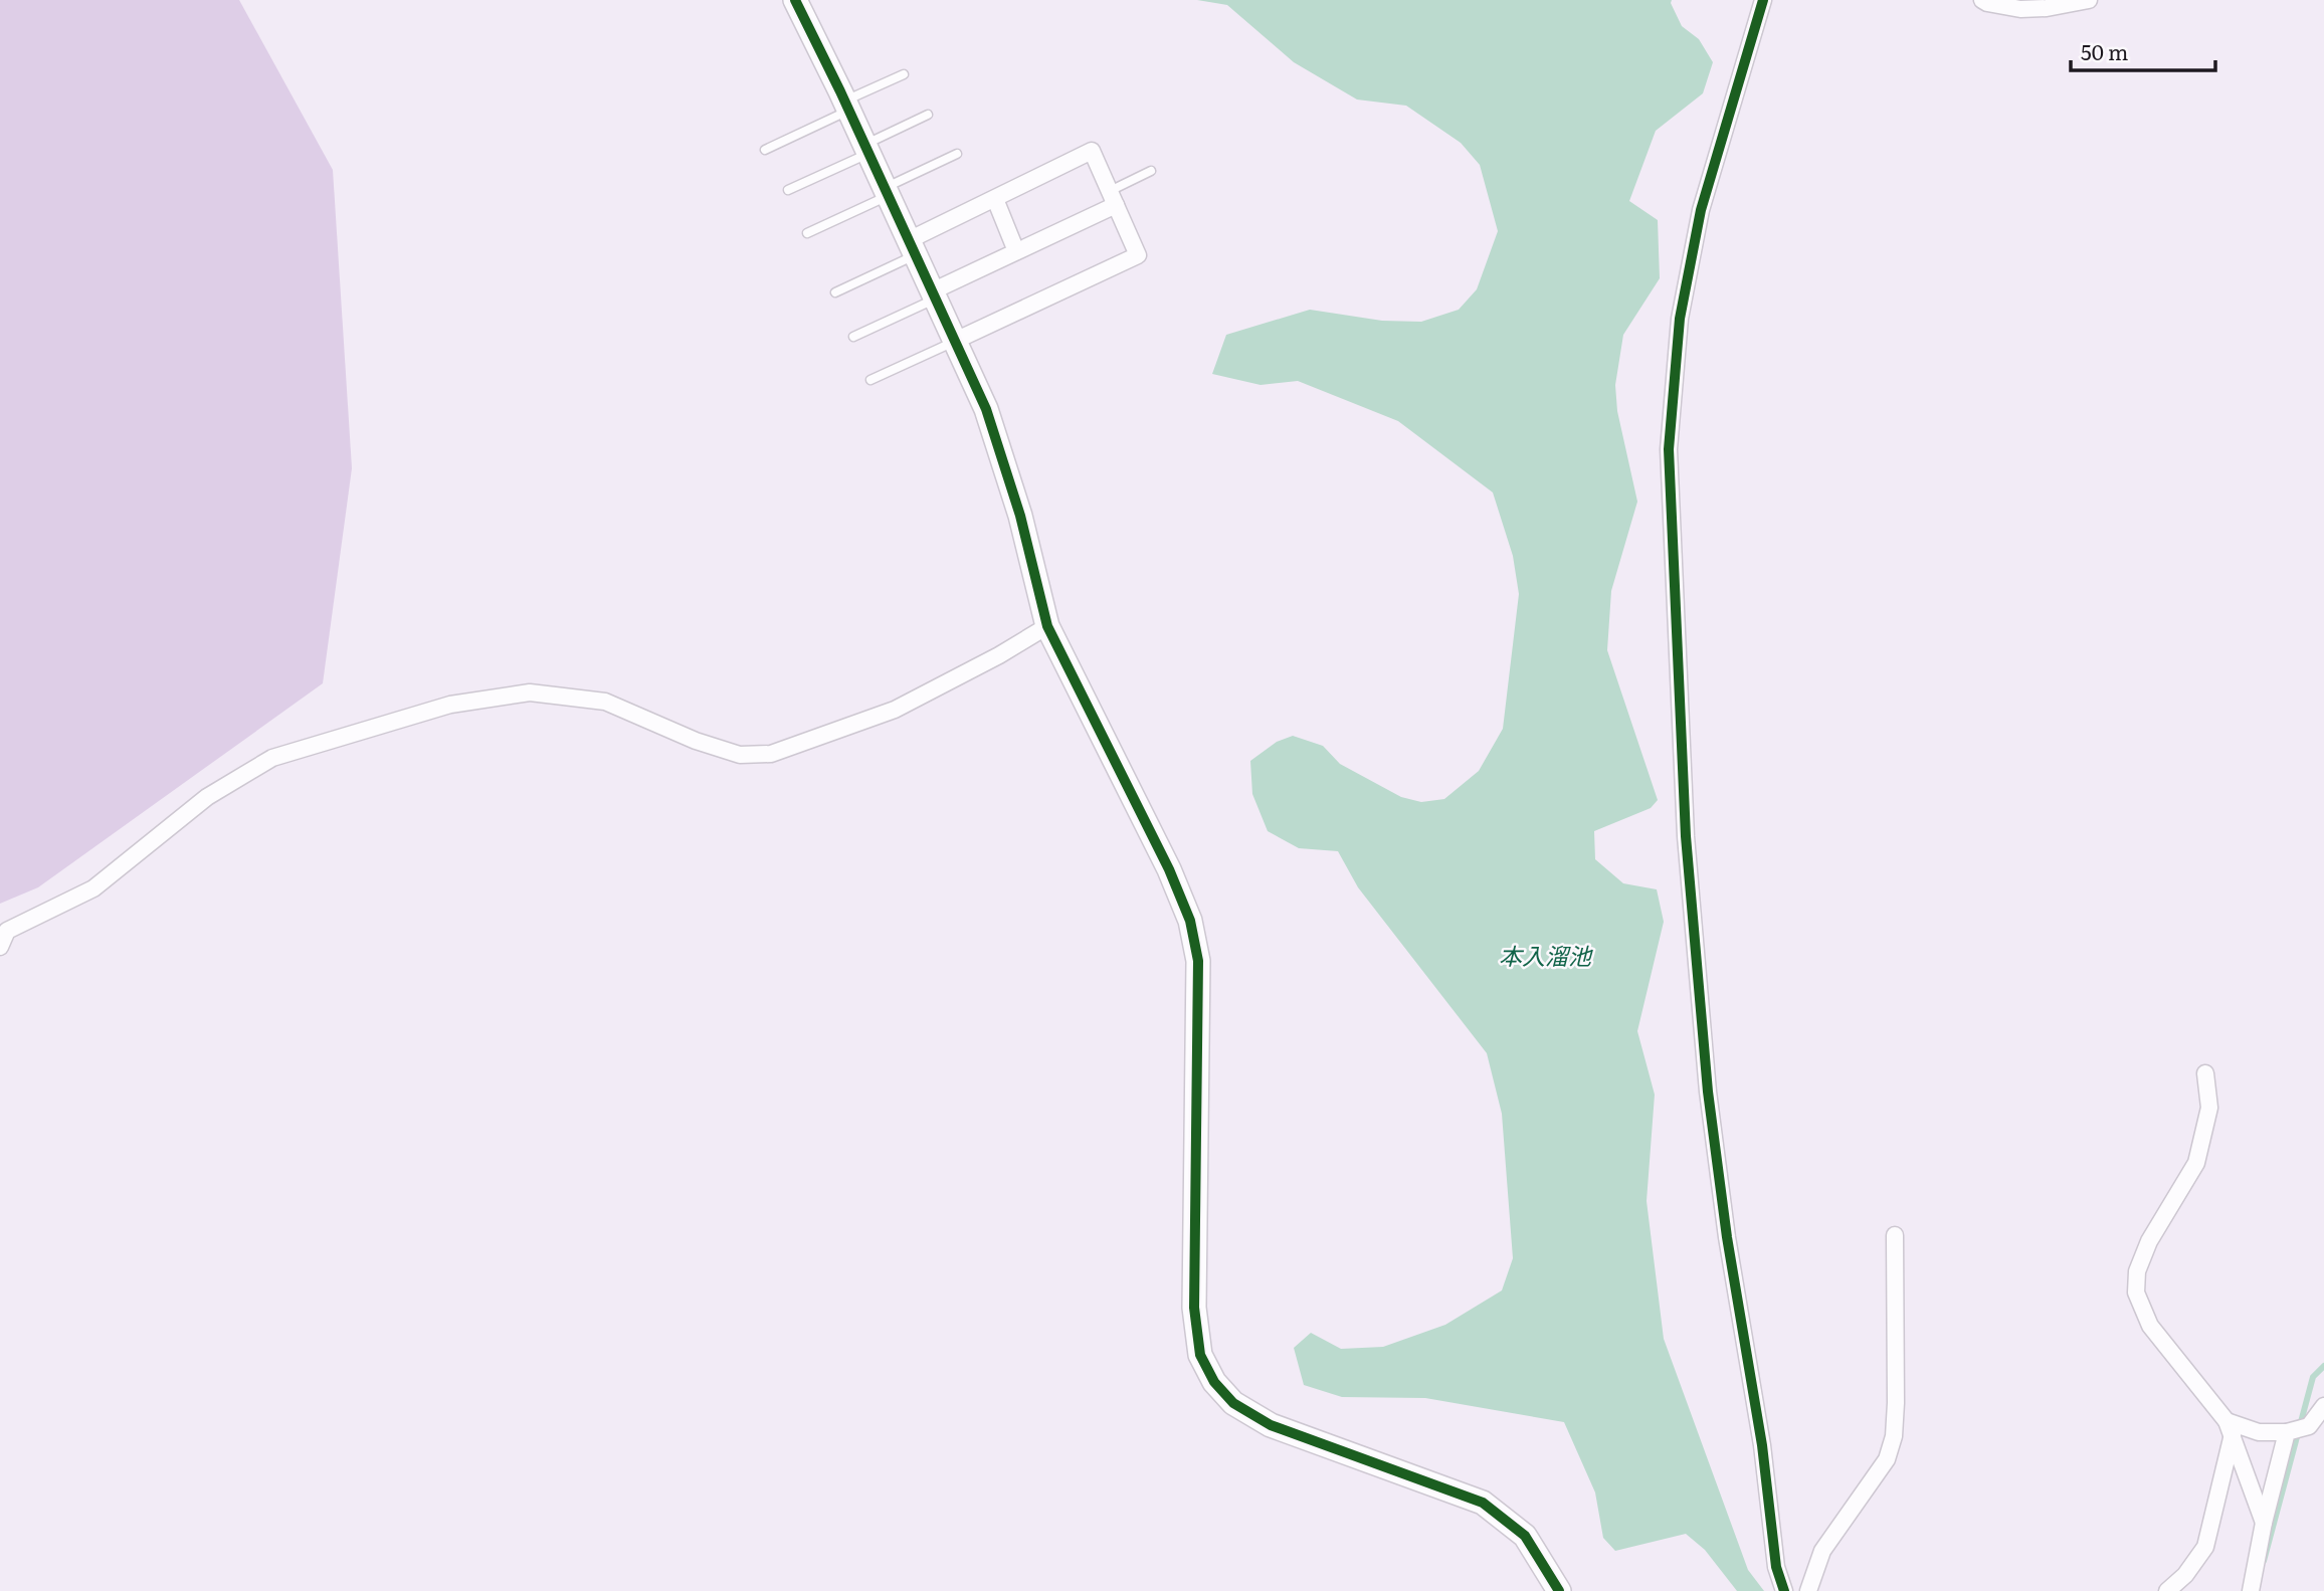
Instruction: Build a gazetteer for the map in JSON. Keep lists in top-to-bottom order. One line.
{"water":["本入溜池"],"scale_bar":"50 m"}
